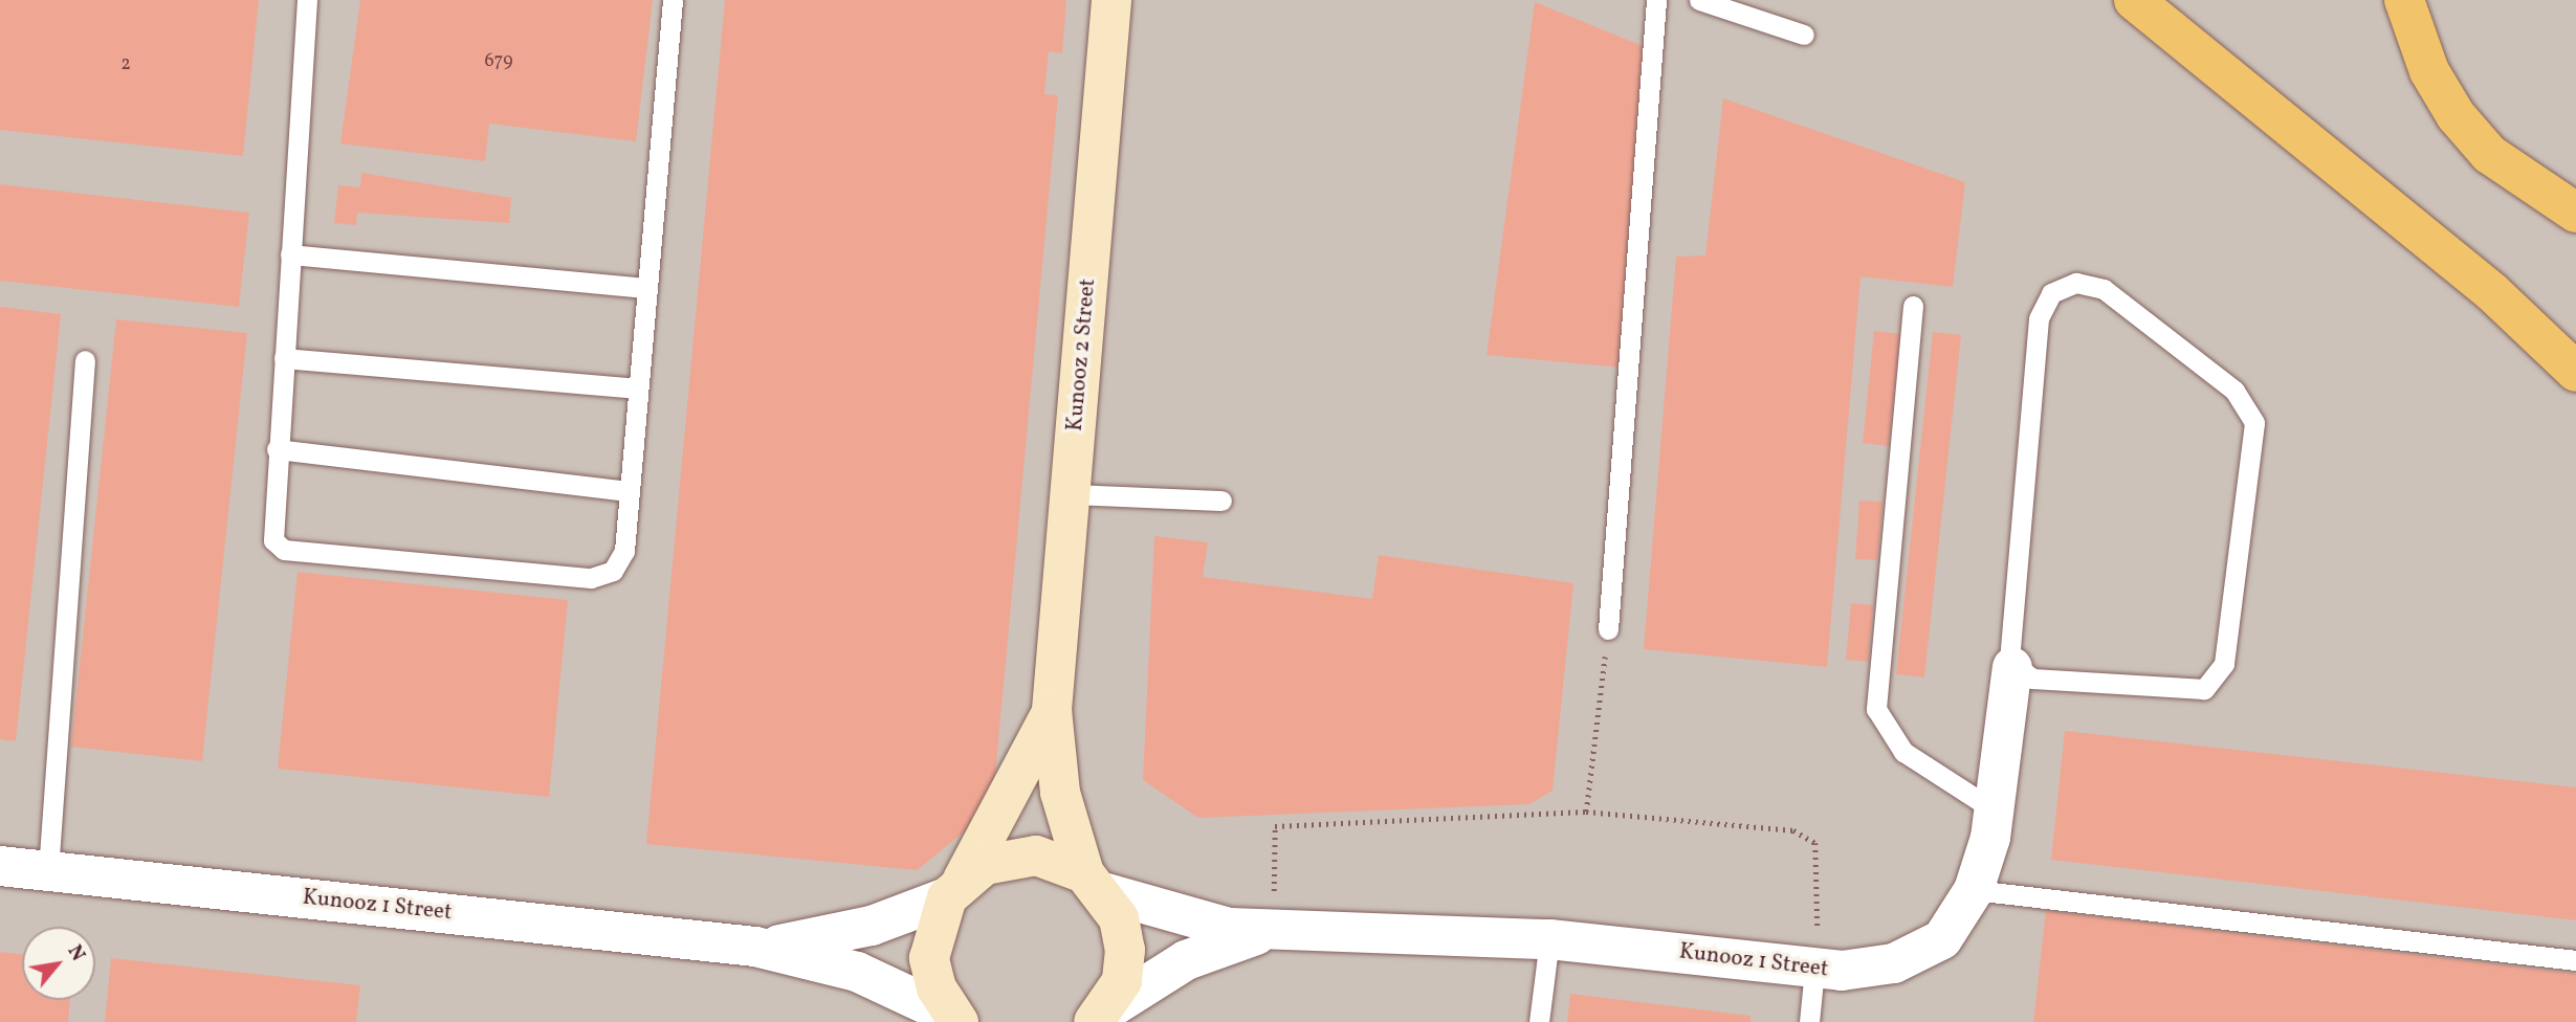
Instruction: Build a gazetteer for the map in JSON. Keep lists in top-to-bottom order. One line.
{"streets":{"street":["Kunooz 2 Street","Kunooz 1 Street"]},"crossings":[["Kunooz 2 Street","Kunooz 1 Street"]],"house_numbers":["679","2"],"north":"top right"}
